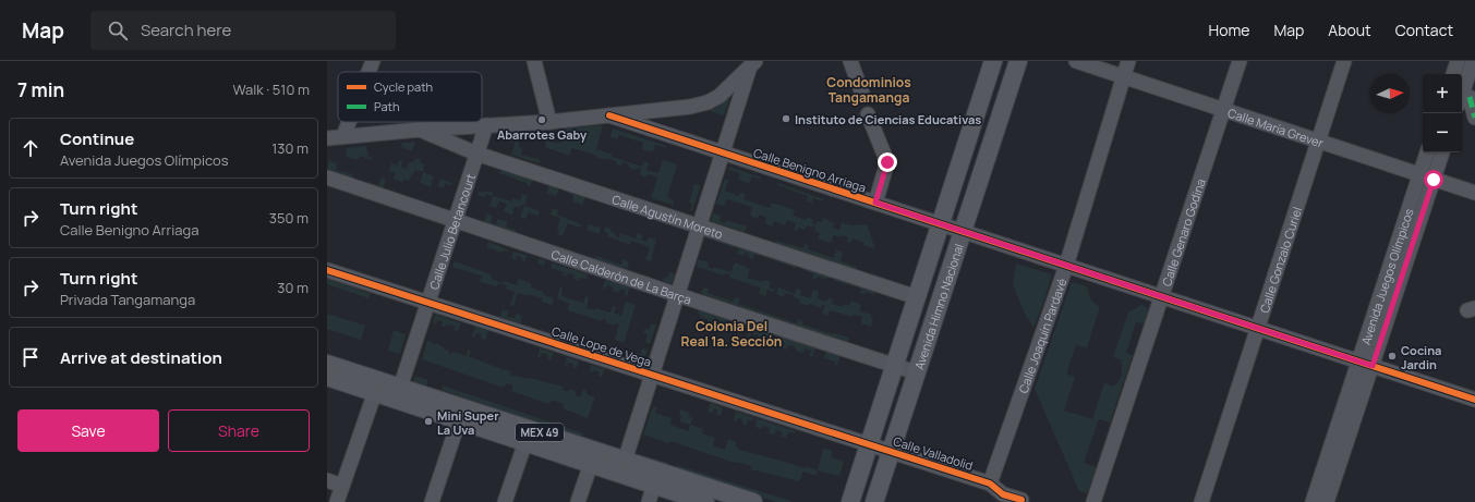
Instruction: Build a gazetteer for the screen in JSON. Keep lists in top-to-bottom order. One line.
{"streets":{"main road":["Avenida Himno Nacional","MEX 49"],"street":["Calle María Grever","Calle Benigno Arriaga","Calle Agustín Moreto","Calle Julio Betancourt","Calle Genaro Godina","Calle Gonzalo Curiel","Calle Calderón de La Barça","Avenida Juegos Olímpicos","Calle Joaquín Pardavé","Calle Lope de Vega","Calle Valladolid"]},"crossings":[["Calle María Grever","Calle Genaro Godina"],["Calle María Grever","Calle Gonzalo Curiel"],["Calle María Grever","Avenida Juegos Olímpicos"],["Calle María Grever","Calle Joaquín Pardavé"],["Calle Benigno Arriaga","Calle Genaro Godina"],["Calle Benigno Arriaga","Calle Gonzalo Curiel"],["Calle Benigno Arriaga","Avenida Juegos Olímpicos"],["Calle Benigno Arriaga","Avenida Himno Nacional"],["Calle Benigno Arriaga","Calle Joaquín Pardavé"],["Calle Agustín Moreto","Calle Julio Betancourt"],["Calle Agustín Moreto","Avenida Himno Nacional"],["Calle Julio Betancourt","Calle Calderón de La Barça"],["Calle Julio Betancourt","Calle Lope de Vega"],["Calle Julio Betancourt","MEX 49"],["Calle Calderón de La Barça","Avenida Himno Nacional"],["Avenida Himno Nacional","Calle Lope de Vega"],["Avenida Himno Nacional","Calle Valladolid"],["Calle Joaquín Pardavé","Calle Valladolid"],["Calle Lope de Vega","Calle Valladolid"]],"districts":["Condominios Tangamanga","Colonia Del Real 1a. Sección"],"places":["Instituto de Ciencias Educativas","Abarrotes Gaby","Cocina Jardin","Mini Super La Uva"],"legend":["Cycle path","Path"],"north":"right","page":{"header":"Map","search":"Search here","nav":["Home","Map","About","Contact"],"heading":["7 min","Walk · 510 m"],"map_buttons":["+","−"],"list":[["Continue","Avenida Juegos Olímpicos","130 m"],["Turn right","Calle Benigno Arriaga","350 m"],["Turn right","Privada Tangamanga","30 m"],"Arrive at destination"],"buttons":["Save","Share"]}}
